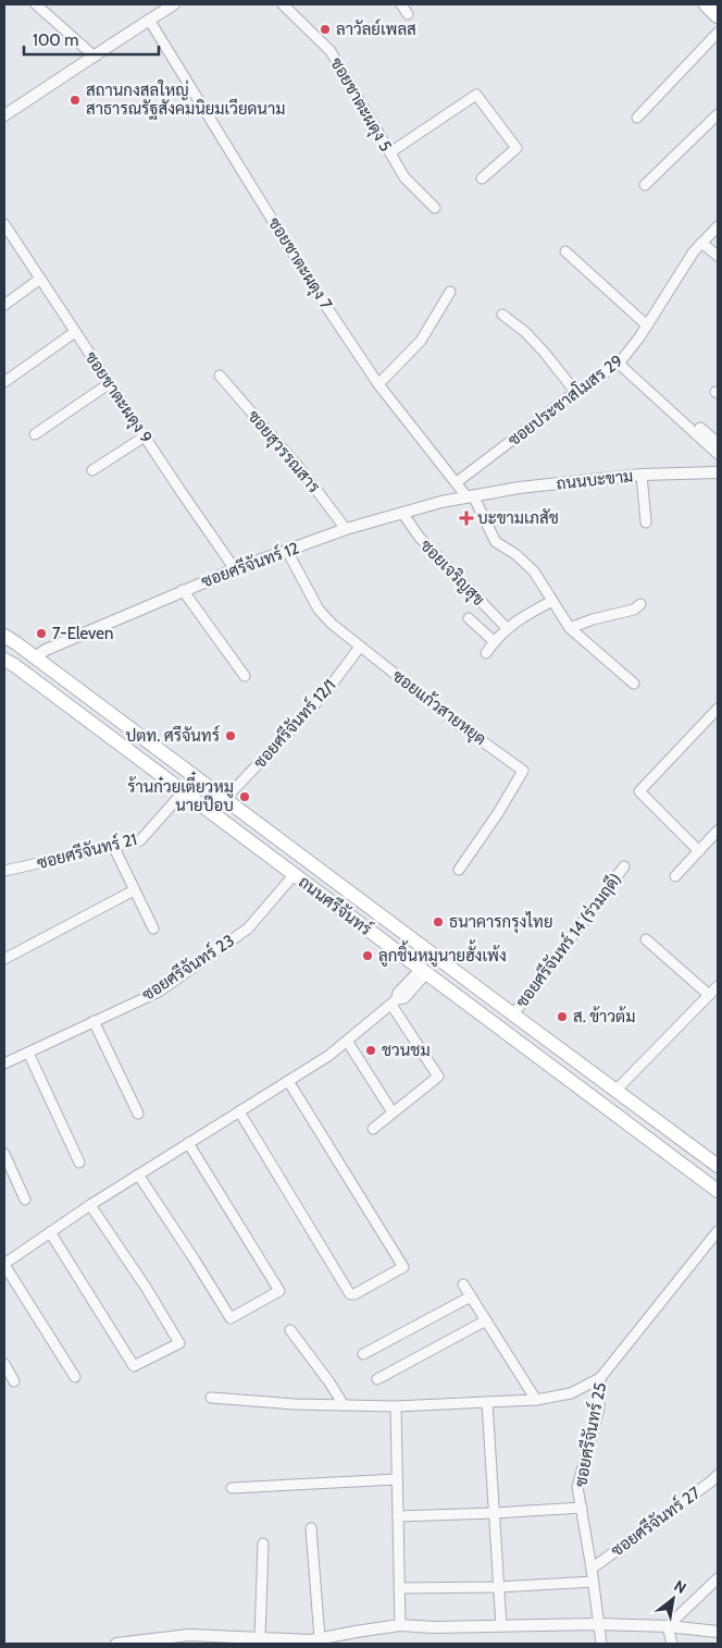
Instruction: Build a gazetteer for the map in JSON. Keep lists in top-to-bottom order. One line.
{"streets":{"main road":["ถนนศรีจันทร์"],"street":["ซอยชาตะผดุง 5","ซอยชาตะผดุง 7","ซอยชาตะผดุง 9","ซอยประชาสโมสร 29","ซอยสุวรรณสาร","ถนนบะขาม","ซอยศรีจันทร์ 12","ซอยเจริญสุข","ซอยแก้วสายหยุด","ซอยศรีจันทร์ 12/1","ซอยศรีจันทร์ 21","ซอยศรีจันทร์ 14 (ร่วมฤดี)","ซอยศรีจันทร์ 23","ซอยศรีจันทร์ 25","ซอยศรีจันทร์ 27"]},"crossings":[["ซอยชาตะผดุง 7","ซอยประชาสโมสร 29"],["ซอยชาตะผดุง 7","ถนนบะขาม"],["ซอยชาตะผดุง 7","ซอยศรีจันทร์ 12"],["ซอยชาตะผดุง 9","ซอยศรีจันทร์ 12"],["ซอยสุวรรณสาร","ซอยศรีจันทร์ 12"],["ถนนบะขาม","ซอยศรีจันทร์ 12"],["ซอยศรีจันทร์ 12","ซอยเจริญสุข"],["ซอยศรีจันทร์ 12","ซอยแก้วสายหยุด"],["ซอยศรีจันทร์ 12","ถนนศรีจันทร์"],["ซอยแก้วสายหยุด","ซอยศรีจันทร์ 12/1"],["ซอยศรีจันทร์ 12/1","ถนนศรีจันทร์"],["ซอยศรีจันทร์ 21","ถนนศรีจันทร์"],["ถนนศรีจันทร์","ซอยศรีจันทร์ 14 (ร่วมฤดี)"],["ถนนศรีจันทร์","ซอยศรีจันทร์ 23"],["ซอยศรีจันทร์ 25","ซอยศรีจันทร์ 27"]],"places":{"other":["ลาวัลย์เพลส","สถานกงสุลใหญ่ สาธารณรัฐสังคมนิยมเวียดนาม","7-Eleven","ปตท. ศรีจันทร์","ร้านก๋วยเตี๋ยวหมู นายป๊อบ","ธนาคารกรุงไทย","ลูกชิ้นหมูนายฮั้งเพ้ง","ส. ข้าวต้ม","ชวนชม"],"health":["บะขามเภสัช"]},"scale_bar":"100 m","north":"top right"}
